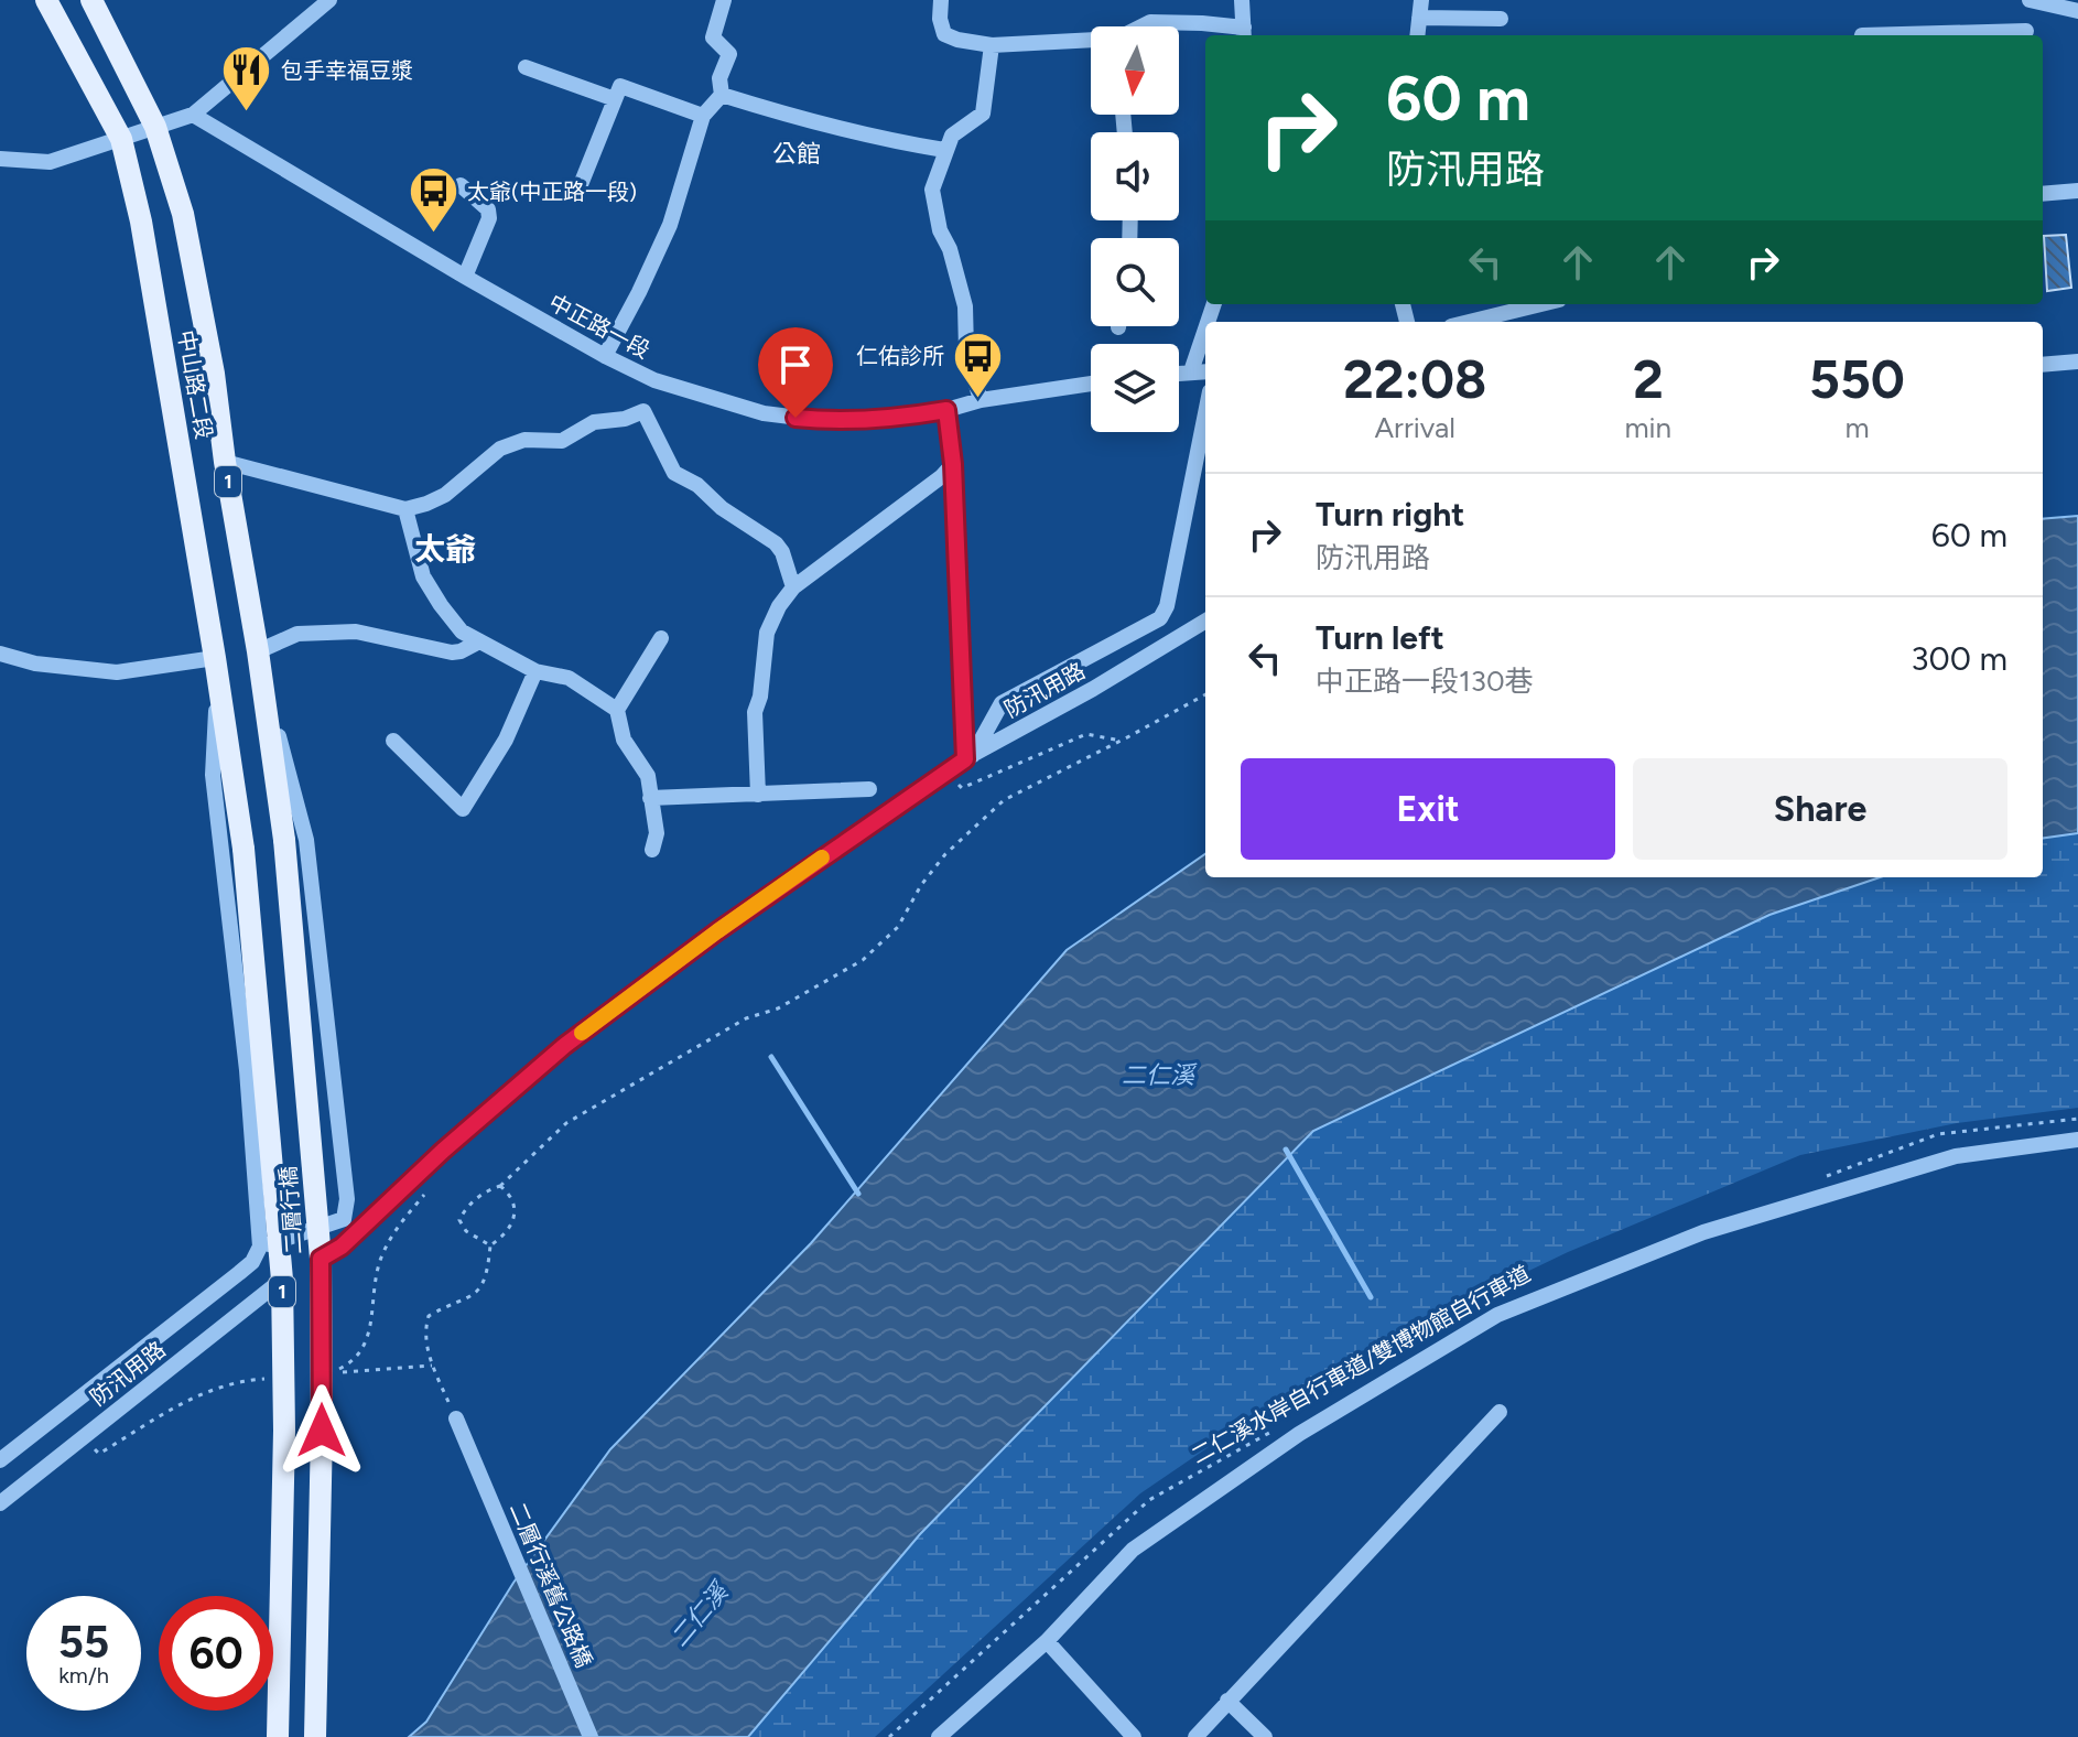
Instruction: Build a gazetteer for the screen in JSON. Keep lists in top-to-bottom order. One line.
{"streets":{"main road":["中山路二段","1","二層行橋"],"street":["中正路一段","防汛用路","二層行溪舊公路橋"],"path":["二仁溪水岸自行車道/雙博物館自行車道"]},"crossings":[["中山路二段","二層行橋"],["防汛用路","二層行橋"]],"districts":["公館","太爺"],"water":["二仁溪"],"places":{"restaurant":["包手幸福豆漿"],"bus stop":["太爺(中正路一段)","仁佑診所"]},"north":"bottom","page":{"turn":["60 m","防汛用路"],"eta":["22:08","Arrival","2","min","550","m"],"list":[{"name":"Turn right","note":"防汛用路","value":"60 m"},{"name":"Turn left","note":"中正路一段130巷","value":"300 m"}],"buttons":["Exit","Share"],"speed":"55 km/h","limit":"60"}}
